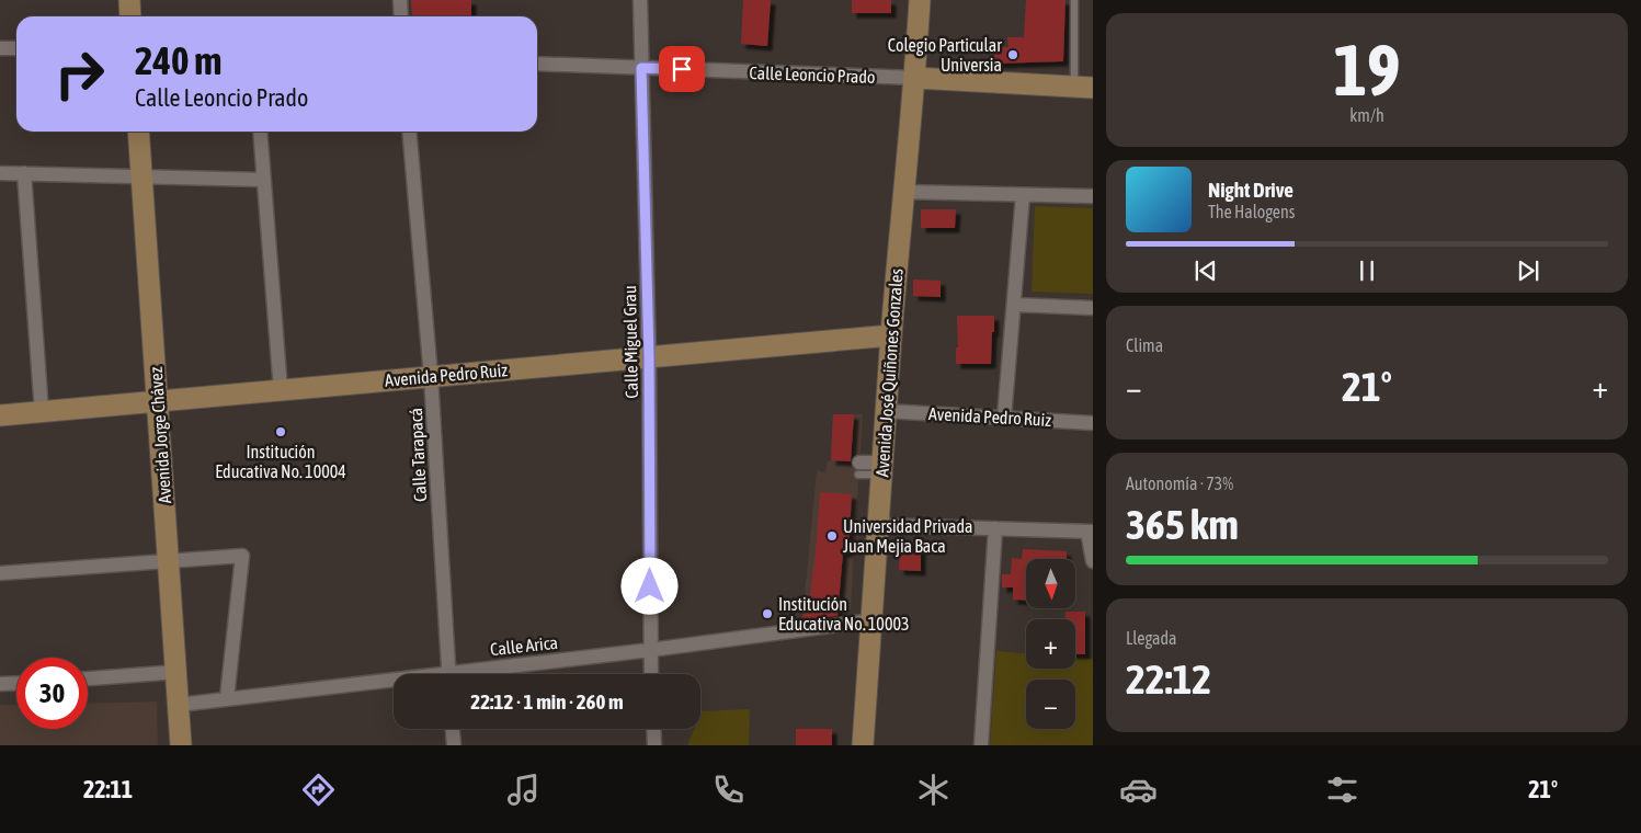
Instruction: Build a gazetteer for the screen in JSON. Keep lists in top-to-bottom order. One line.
{"streets":{"street":["Calle Leoncio Prado","Calle Miguel Grau","Avenida José Quiñones Gonzales","Avenida Pedro Ruiz","Avenida Jorge Chávez","Calle Tarapacá","Calle Arica"]},"crossings":[["Calle Leoncio Prado","Calle Miguel Grau"],["Calle Leoncio Prado","Avenida José Quiñones Gonzales"],["Calle Miguel Grau","Avenida Pedro Ruiz"],["Calle Miguel Grau","Calle Arica"],["Avenida José Quiñones Gonzales","Avenida Pedro Ruiz"],["Avenida José Quiñones Gonzales","Calle Arica"],["Avenida Pedro Ruiz","Avenida Jorge Chávez"],["Avenida Pedro Ruiz","Calle Tarapacá"],["Avenida Jorge Chávez","Calle Arica"]],"places":["Colegio Particular Universia","Institución Educativa No. 10004","Universidad Privada Juan Mejia Baca","Institución Educativa No. 10003"],"north":"bottom","page":{"tile":[["19","km/h"],"Clima",["Autonomía · 73%","365 km"],["Llegada","22:12"]],"turn":["240 m","Calle Leoncio Prado"],"song":["Night Drive","The Halogens"],"heat":["−","21°","+"],"map_buttons":["+","−"],"limit":"30","trip":"22:12 · 1 min · 260 m","tabs":["22:11","21°"]}}
